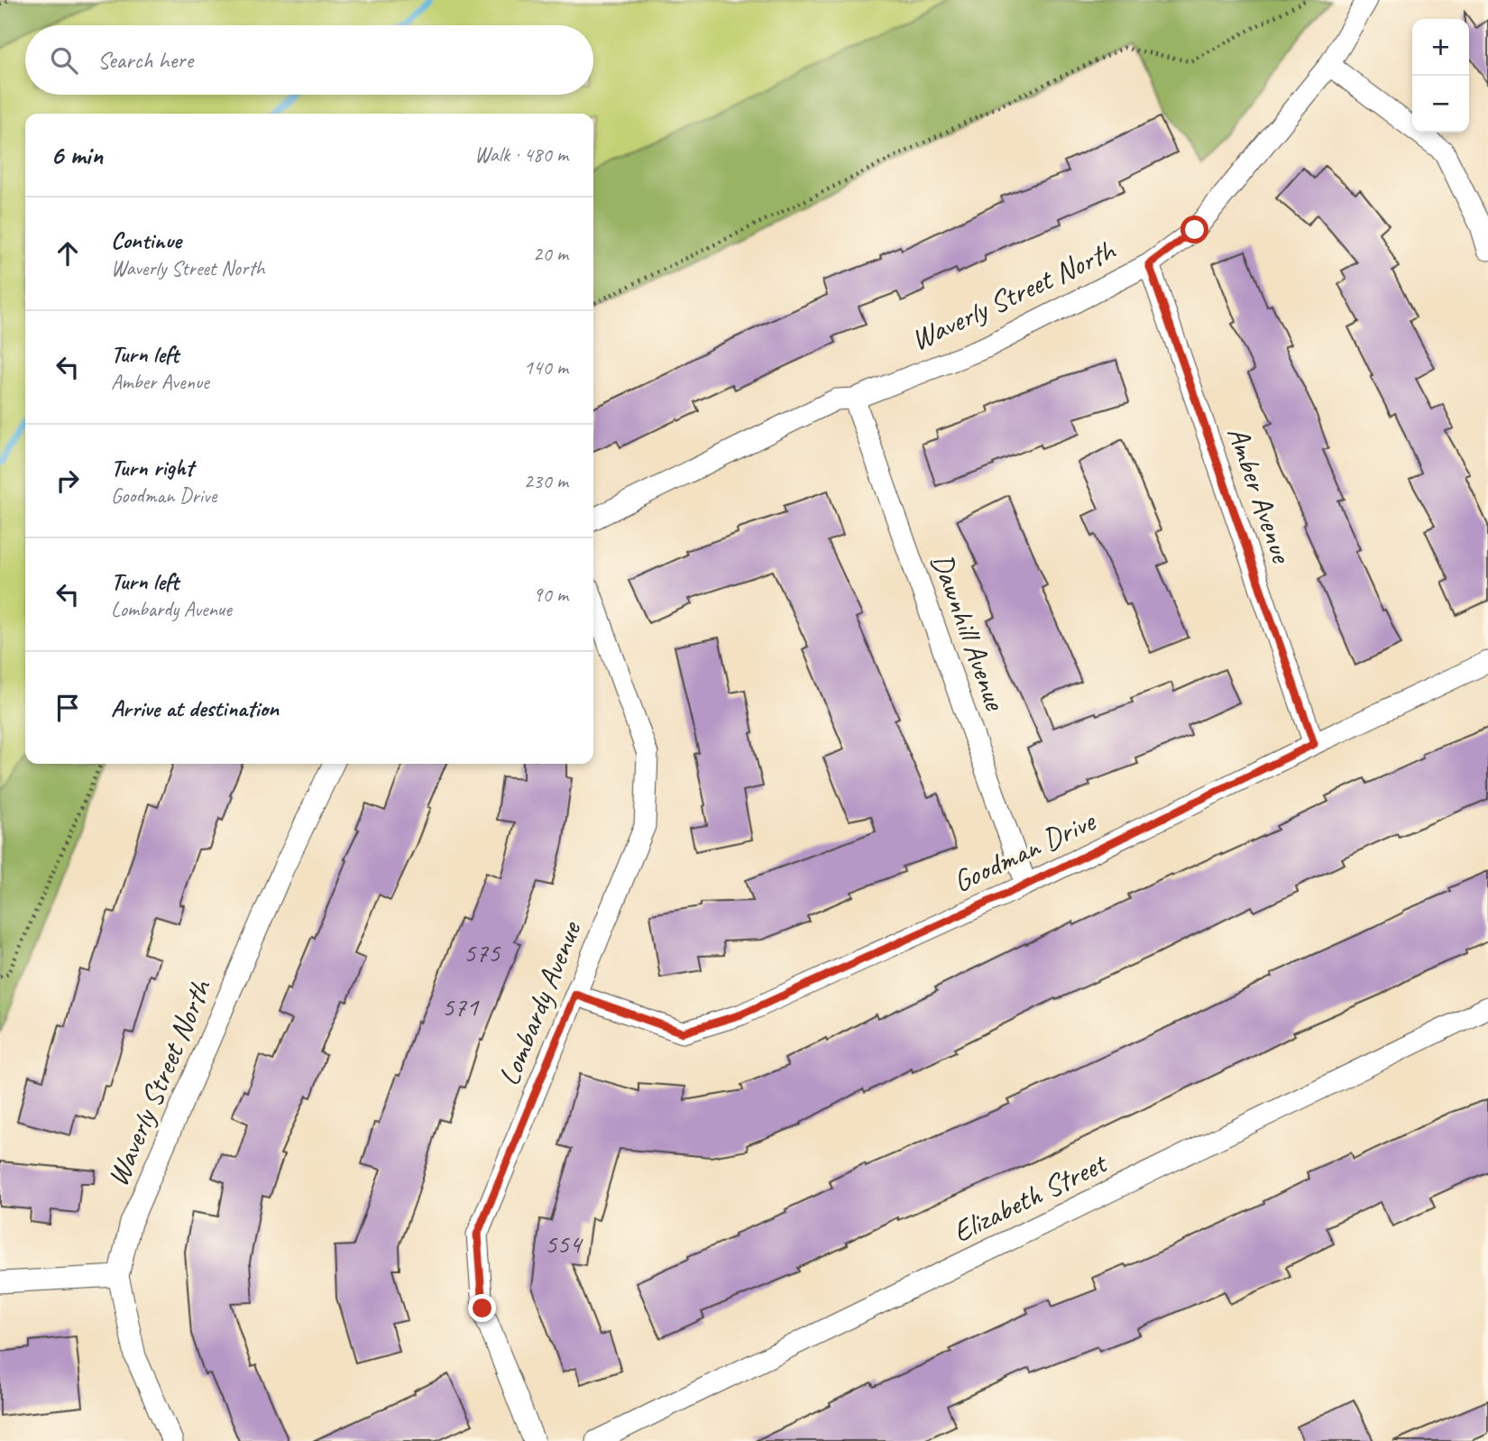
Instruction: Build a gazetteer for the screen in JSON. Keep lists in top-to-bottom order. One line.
{"streets":{"street":["Waverly Street North","Amber Avenue","Dawnhill Avenue","Goodman Drive","Lombardy Avenue","Elizabeth Street"]},"crossings":[["Waverly Street North","Amber Avenue"],["Waverly Street North","Dawnhill Avenue"],["Amber Avenue","Goodman Drive"],["Dawnhill Avenue","Goodman Drive"],["Goodman Drive","Lombardy Avenue"]],"house_numbers":["575","571","554"],"page":{"map_buttons":["+","−"],"search":"Search here","heading":["6 min","Walk · 480 m"],"list":[["Continue","Waverly Street North","20 m"],["Turn left","Amber Avenue","140 m"],["Turn right","Goodman Drive","230 m"],["Turn left","Lombardy Avenue","90 m"],"Arrive at destination"]}}
